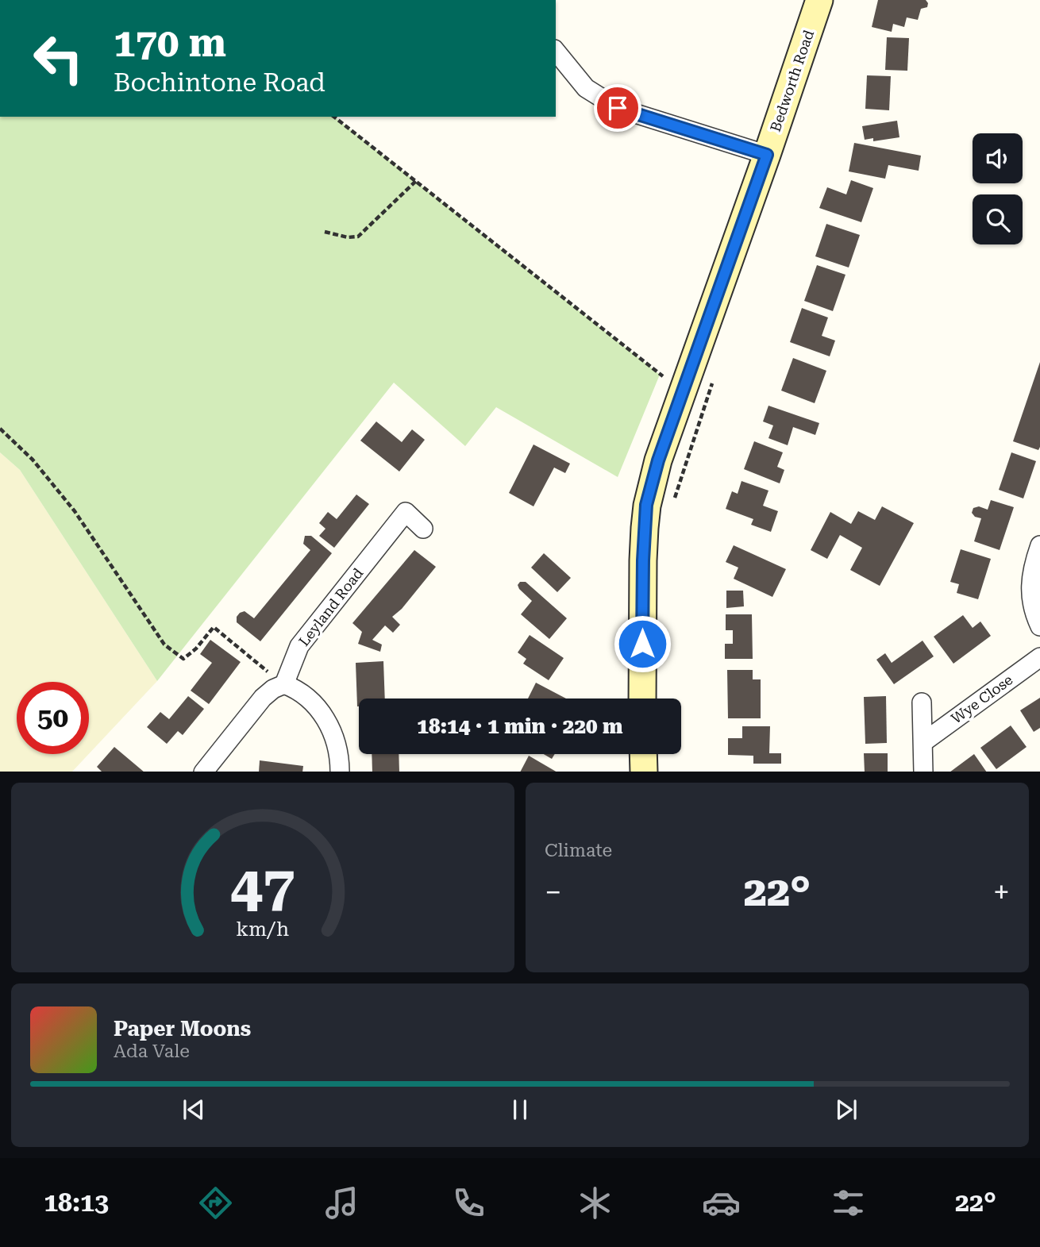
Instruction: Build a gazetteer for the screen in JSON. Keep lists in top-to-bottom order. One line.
{"streets":{"main road":["Bedworth Road"],"street":["Leyland Road","Wye Close"]},"page":{"turn":["170 m","Bochintone Road"],"limit":"50","trip":"18:14 · 1 min · 220 m","tile":"Climate","heat":["−","22°","+"],"song":["Paper Moons","Ada Vale"],"tabs":["18:13","22°"],"gauge":["47","km/h"]}}
